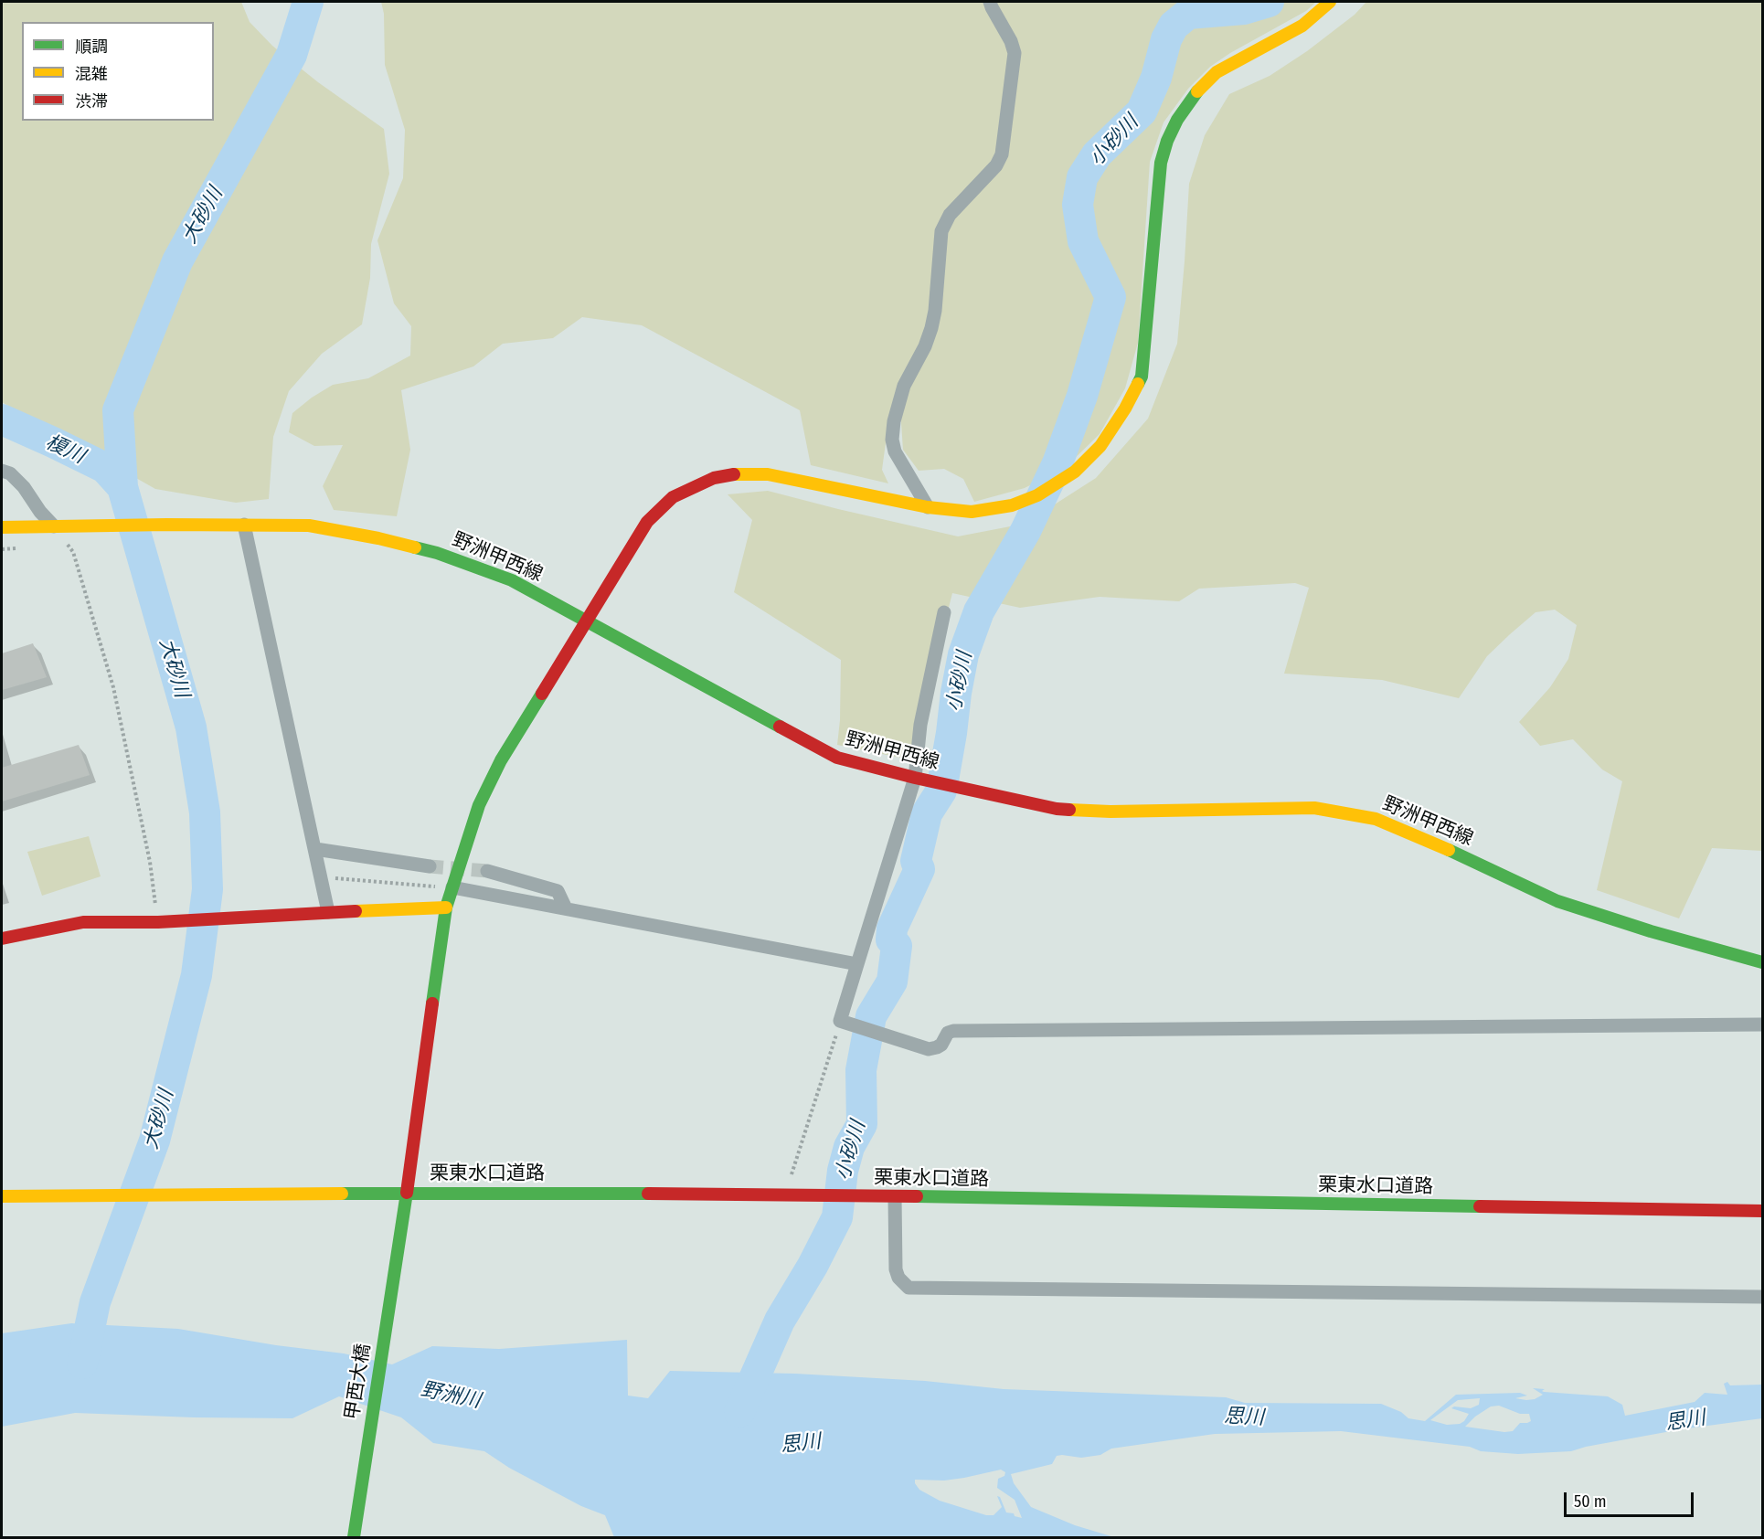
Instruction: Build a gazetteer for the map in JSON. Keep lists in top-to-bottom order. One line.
{"streets":{"main road":["野洲甲西線","栗東水口道路","甲西大橋"]},"crossings":[["野洲甲西線","甲西大橋"],["栗東水口道路","甲西大橋"]],"water":["小砂川","大砂川","榎川","野洲川","思川"],"legend":["順調","混雑","渋滞"],"scale_bar":"50 m"}
